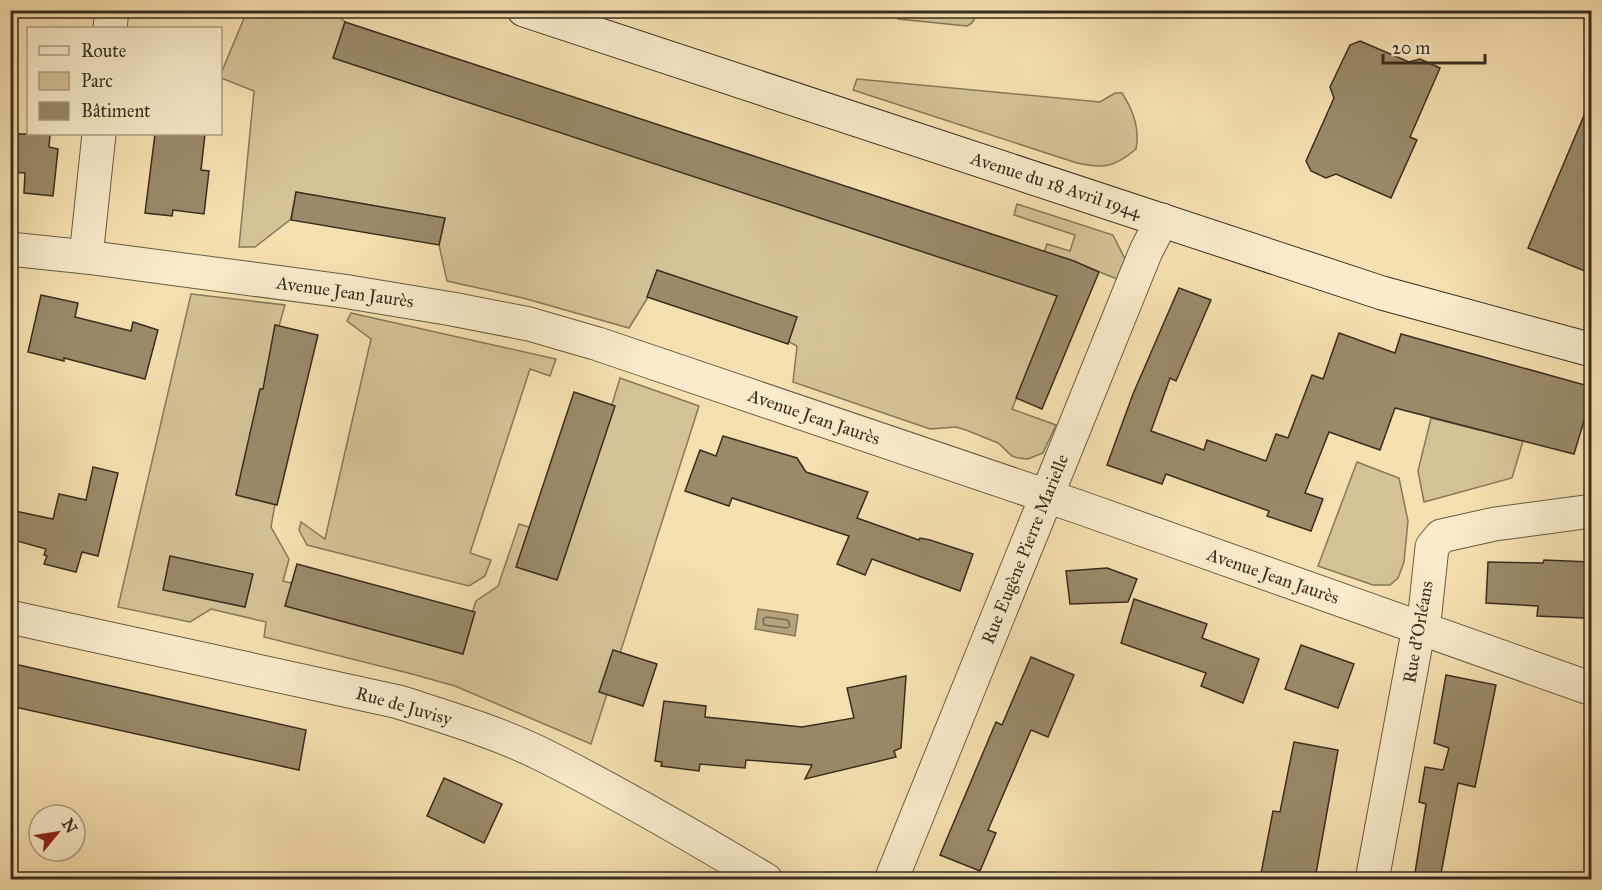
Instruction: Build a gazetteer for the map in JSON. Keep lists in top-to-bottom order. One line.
{"streets":{"street":["Avenue du 18 Avril 1944","Avenue Jean Jaurès","Rue Eugène Pierre Marielle","Rue d'Orléans","Rue de Juvisy"]},"crossings":[["Avenue du 18 Avril 1944","Rue Eugène Pierre Marielle"],["Avenue Jean Jaurès","Rue Eugène Pierre Marielle"],["Avenue Jean Jaurès","Rue d'Orléans"]],"legend":["Route","Parc","Bâtiment"],"scale_bar":"20 m","north":"top right"}
